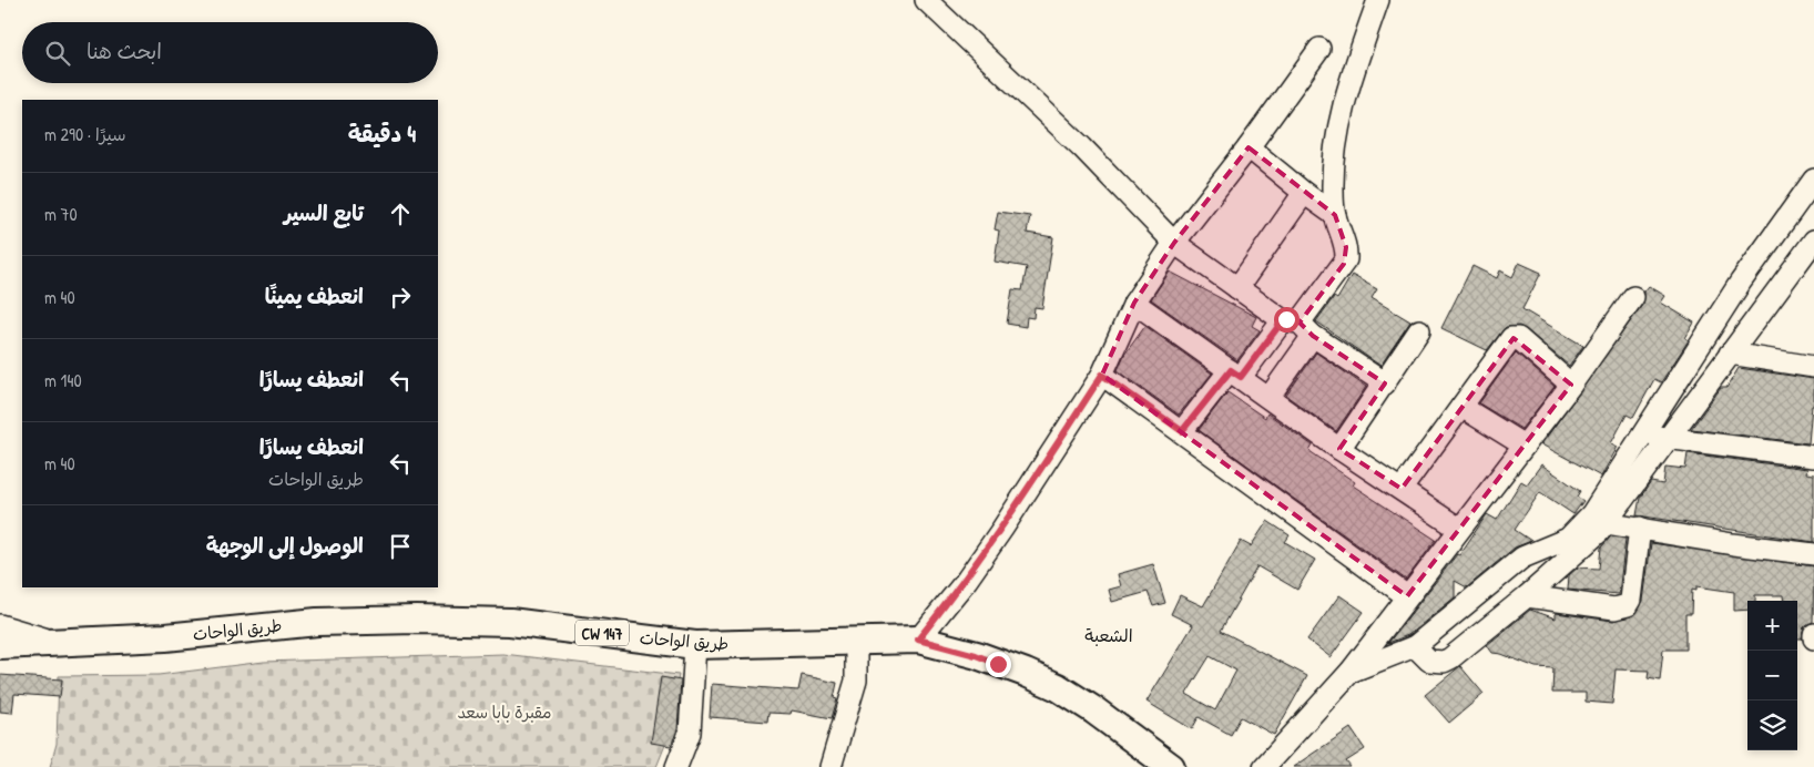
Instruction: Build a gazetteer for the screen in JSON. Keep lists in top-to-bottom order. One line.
{"streets":{"main road":["طريق الواحات","CW 147"]},"districts":["الشعبة"],"parks":["مقبرة بابا سعد"],"page":{"search":"ابحث هنا","heading":["4 دقيقة","سيرًا · 290 m"],"list":[["تابع السير","70 m"],["انعطف يمينًا","40 m"],["انعطف يسارًا","140 m"],["انعطف يسارًا","طريق الواحات","40 m"],"الوصول إلى الوجهة"],"map_buttons":["+","−"]}}
